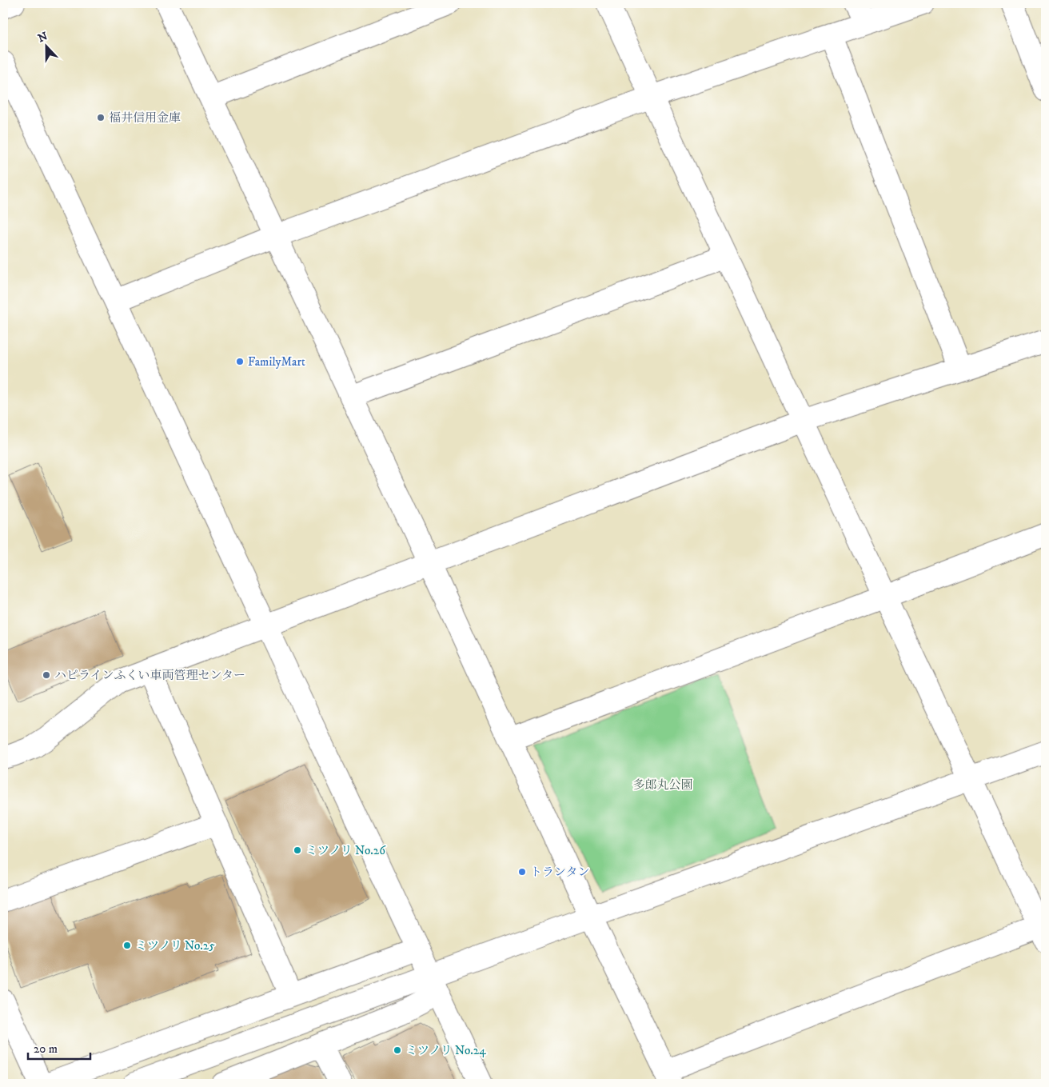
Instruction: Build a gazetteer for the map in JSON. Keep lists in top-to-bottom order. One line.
{"parks":["多郎丸公園"],"places":["福井信用金庫","FamilyMart","ハピラインふくい車両管理センター","ミツノリ No.26","トランタン","ミツノリ No.25","ミツノリ No.24"],"scale_bar":"20 m","north":"top"}
